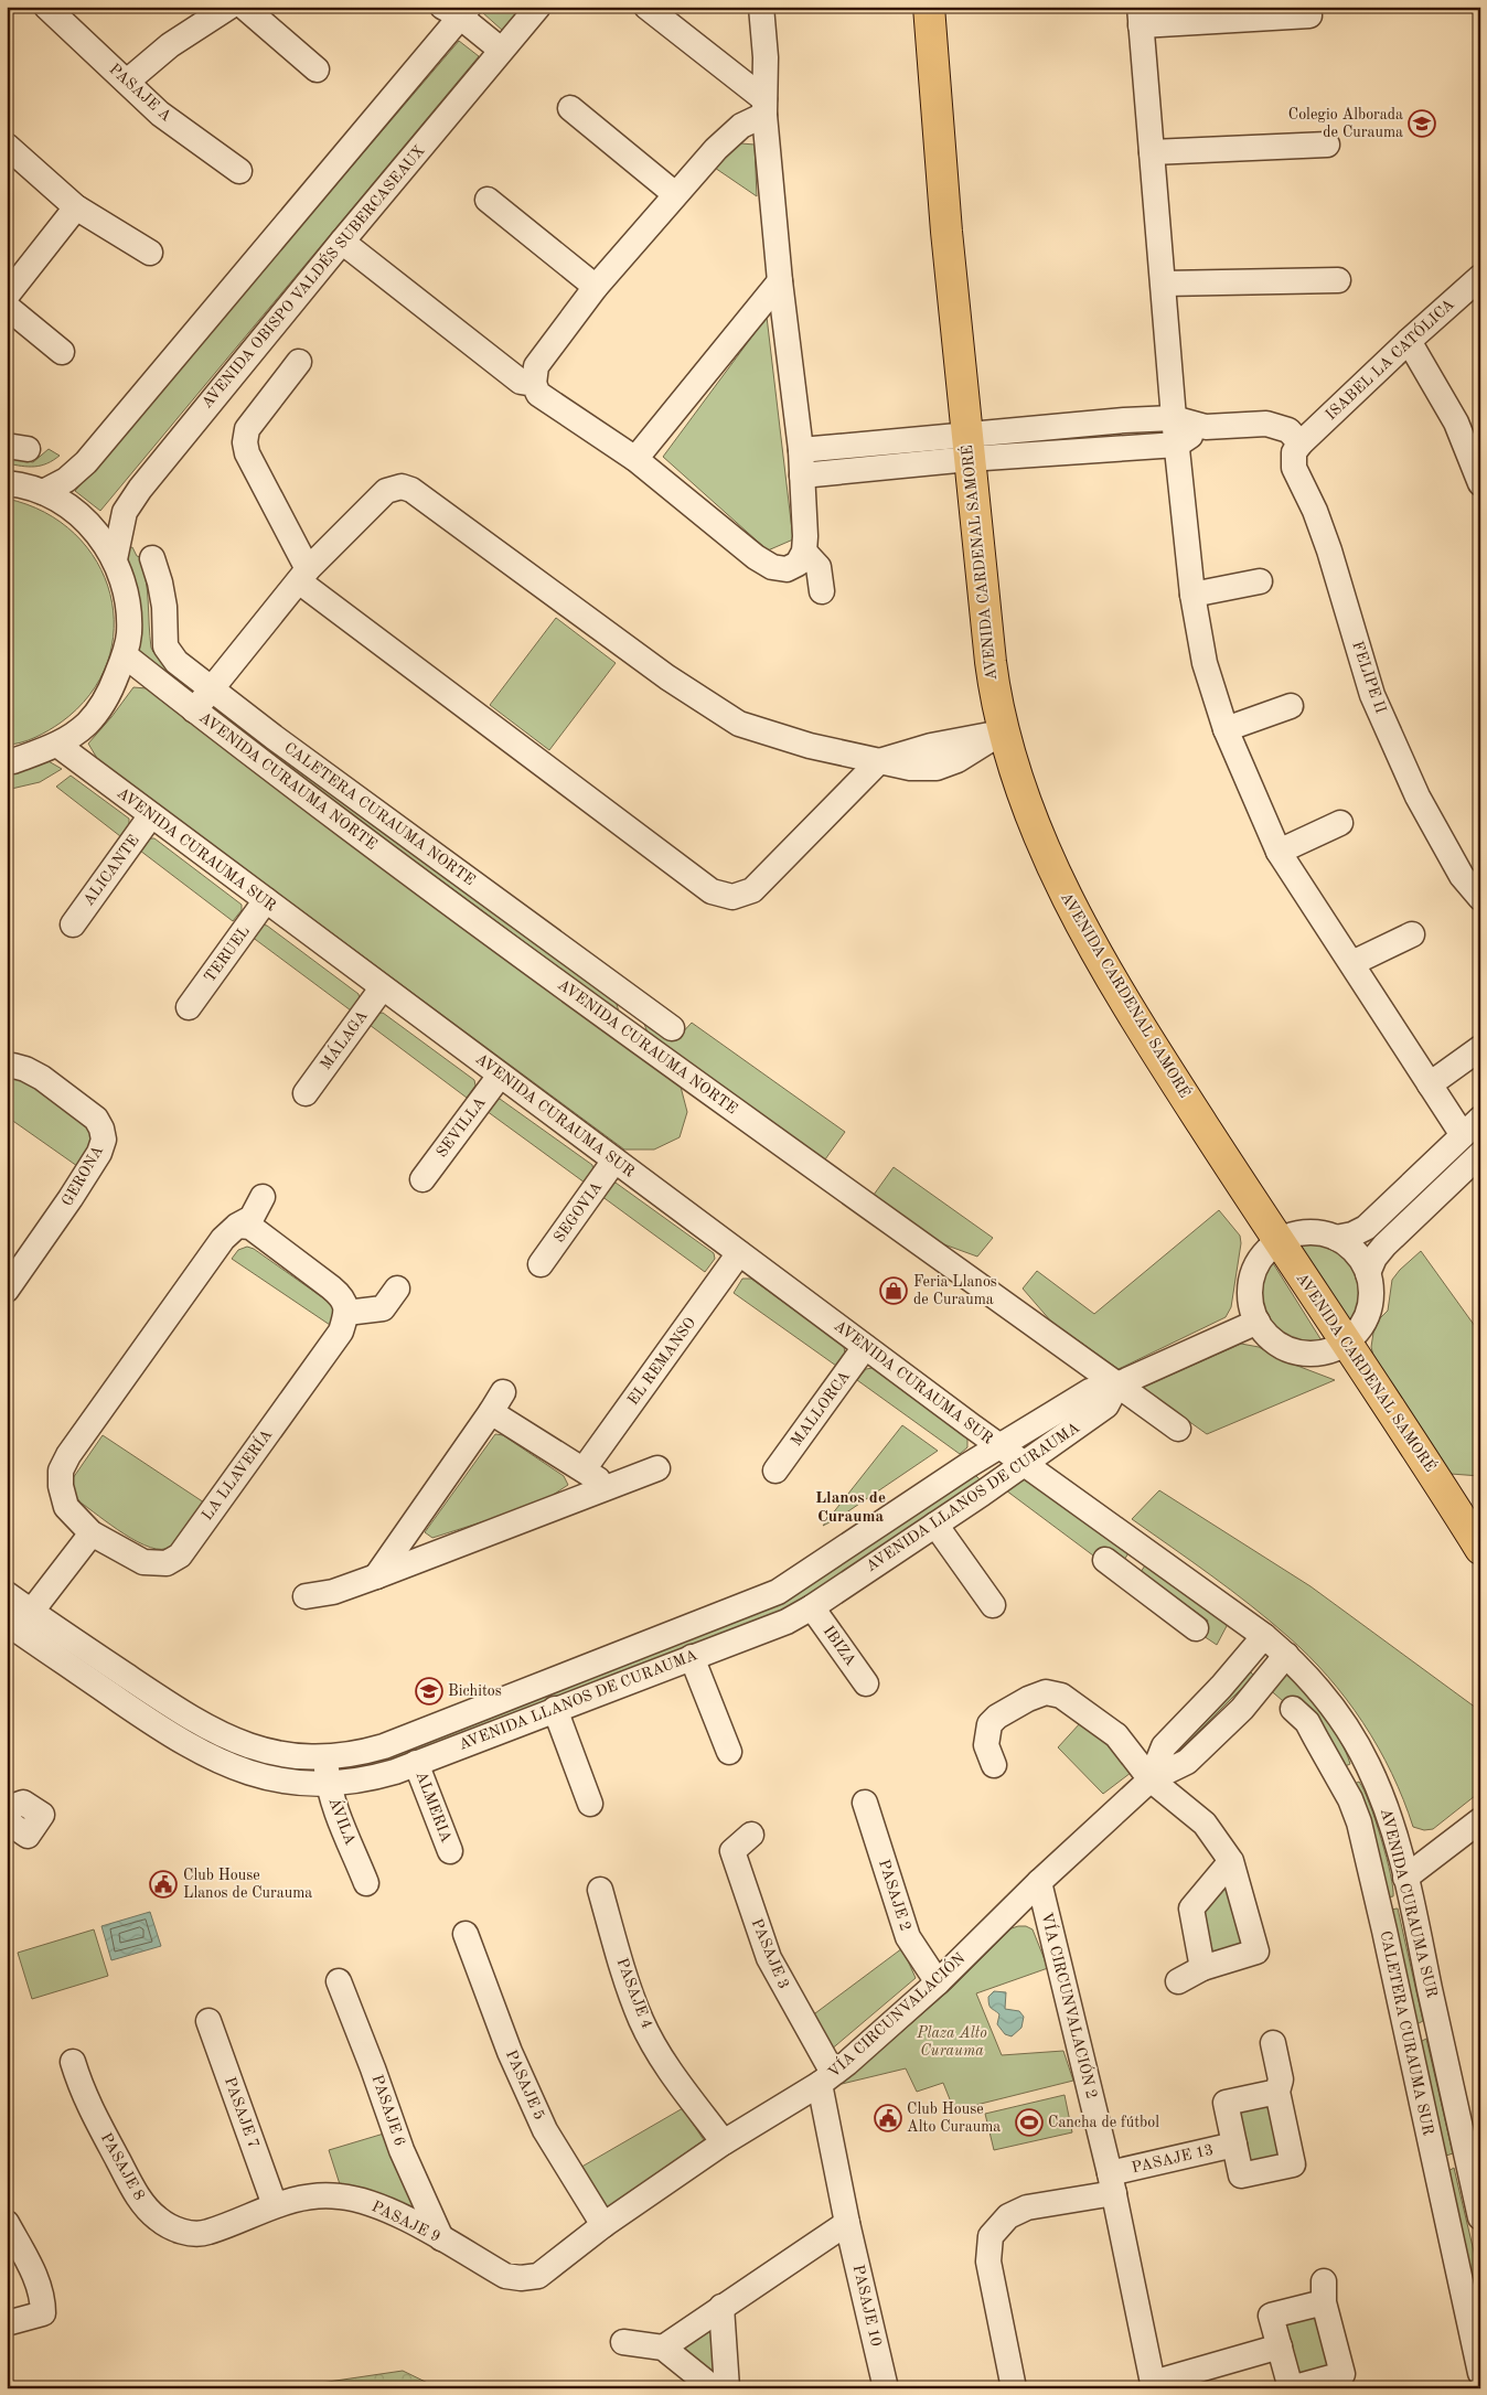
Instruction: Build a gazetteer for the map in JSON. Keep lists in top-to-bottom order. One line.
{"streets":{"main road":["AVENIDA CARDENAL SAMORÉ"],"street":["PASAJE A","AVENIDA OBISPO VALDÉS SUBERCASEAUX","ISABEL LA CATÓLICA","FELIPE II","AVENIDA CURAUMA NORTE","CALETERA CURAUMA NORTE","AVENIDA CURAUMA SUR","ALICANTE","TERUEL","MÁLAGA","SEVILLA","GERONA","SEGOVIA","EL REMANSO","MALLORCA","LA LLAVERÍA","AVENIDA LLANOS DE CURAUMA","IBIZA","ALMERIA","ÁVILA","PASAJE 2","PASAJE 3","PASAJE 4","VÍA CIRCUNVALACIÓN 2","VÍA CIRCUNVALACIÓN","CALETERA CURAUMA SUR","PASAJE 5","PASAJE 6","PASAJE 7","PASAJE 13","PASAJE 8","PASAJE 9","PASAJE 10"]},"crossings":[["ISABEL LA CATÓLICA","FELIPE II"],["AVENIDA CURAUMA NORTE","AVENIDA LLANOS DE CURAUMA"],["AVENIDA CURAUMA SUR","ALICANTE"],["AVENIDA CURAUMA SUR","TERUEL"],["AVENIDA CURAUMA SUR","MÁLAGA"],["AVENIDA CURAUMA SUR","SEVILLA"],["AVENIDA CURAUMA SUR","SEGOVIA"],["AVENIDA CURAUMA SUR","EL REMANSO"],["AVENIDA CURAUMA SUR","MALLORCA"],["AVENIDA CURAUMA SUR","AVENIDA LLANOS DE CURAUMA"],["AVENIDA LLANOS DE CURAUMA","IBIZA"],["AVENIDA LLANOS DE CURAUMA","ALMERIA"],["AVENIDA LLANOS DE CURAUMA","ÁVILA"],["PASAJE 2","VÍA CIRCUNVALACIÓN"],["PASAJE 3","VÍA CIRCUNVALACIÓN"],["PASAJE 3","PASAJE 10"],["PASAJE 4","VÍA CIRCUNVALACIÓN"],["VÍA CIRCUNVALACIÓN 2","VÍA CIRCUNVALACIÓN"],["VÍA CIRCUNVALACIÓN 2","PASAJE 13"],["VÍA CIRCUNVALACIÓN","PASAJE 5"],["VÍA CIRCUNVALACIÓN","PASAJE 9"],["VÍA CIRCUNVALACIÓN","PASAJE 10"],["PASAJE 6","PASAJE 9"],["PASAJE 7","PASAJE 9"],["PASAJE 8","PASAJE 9"]],"districts":["Llanos de Curauma"],"parks":["Plaza Alto Curauma"],"places":{"school or university":["Colegio Alborada de Curauma","Bichitos"],"shop":["Feria Llanos de Curauma"],"public building":["Club House Llanos de Curauma","Club House Alto Curauma"],"sports":["Cancha de fútbol"]}}
